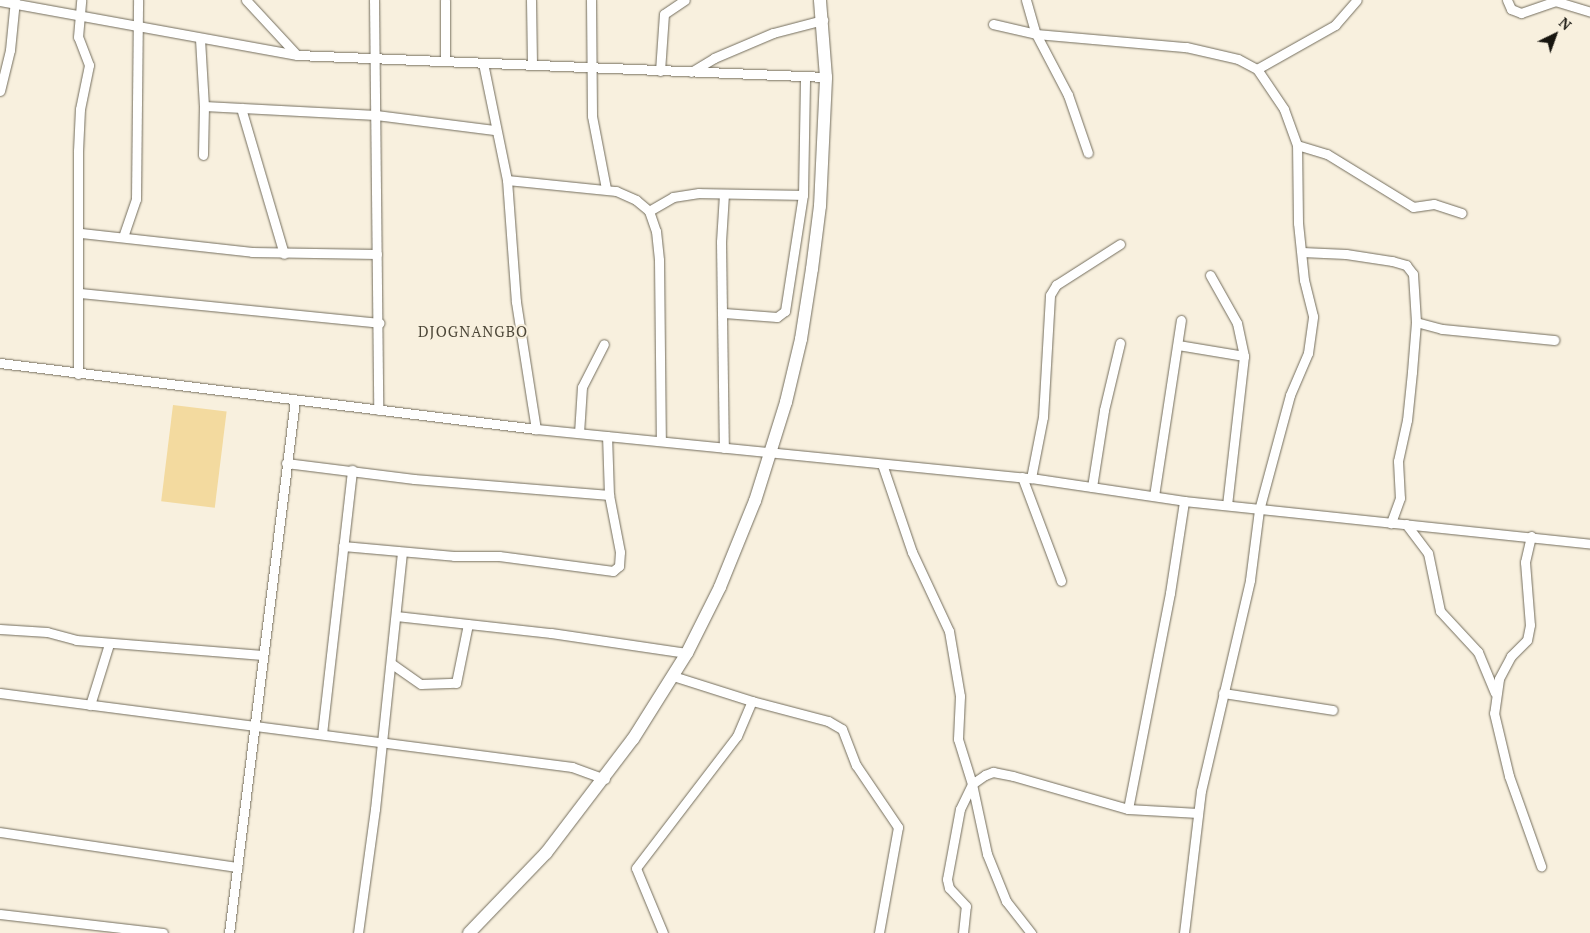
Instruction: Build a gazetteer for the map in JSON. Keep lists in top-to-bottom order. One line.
{"districts":["DJOGNANGBO"],"north":"top right"}
